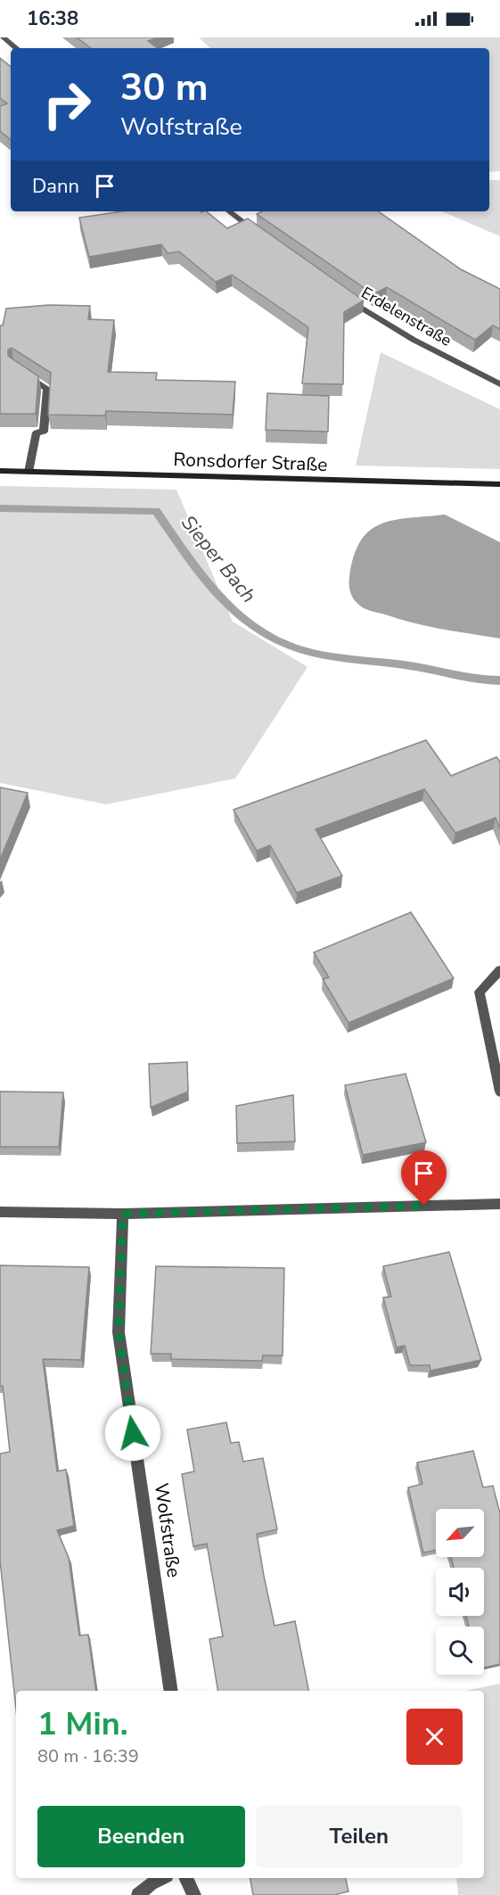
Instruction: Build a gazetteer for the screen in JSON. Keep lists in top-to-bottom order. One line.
{"streets":{"main road":["Ronsdorfer Straße"],"street":["Erdelenstraße","Wolfstraße"]},"water":["Sieper Bach"],"north":"bottom left","page":{"status":"16:38","turn":["30 m","Wolfstraße"],"then":"Dann","heading":["1 Min.","80 m · 16:39"],"buttons":["Beenden","Teilen"]}}
